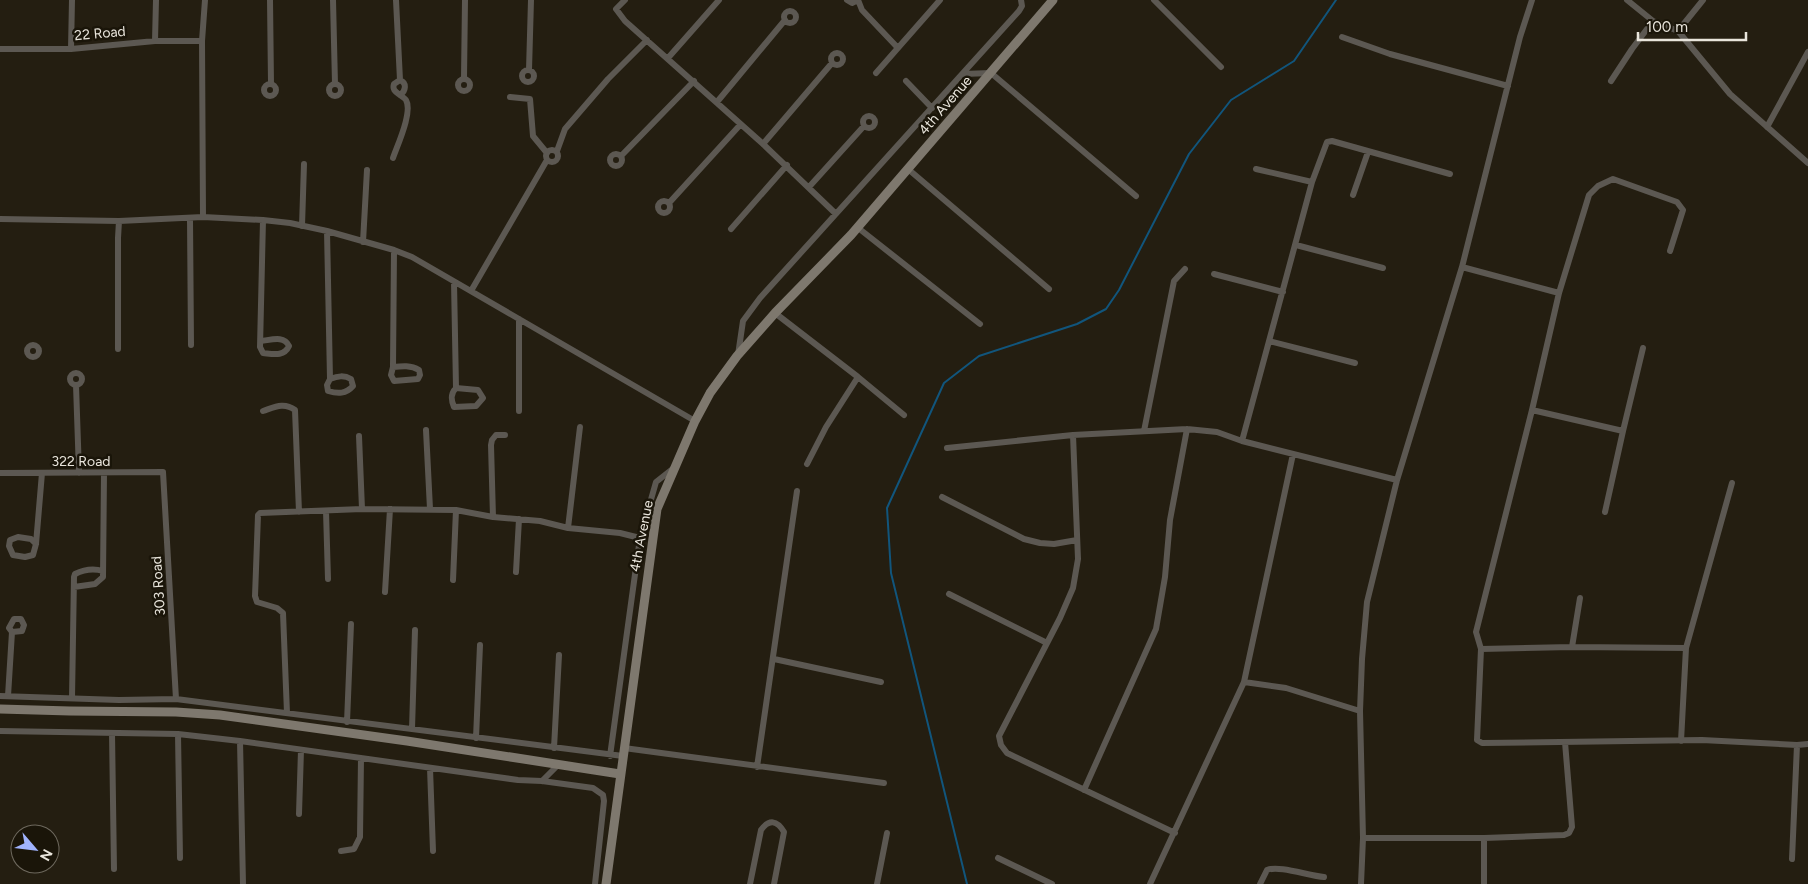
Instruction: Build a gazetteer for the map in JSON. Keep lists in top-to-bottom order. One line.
{"streets":{"main road":["4th Avenue"],"street":["22 Road","322 Road","303 Road"]},"crossings":[["322 Road","303 Road"]],"scale_bar":"100 m","north":"bottom right"}
